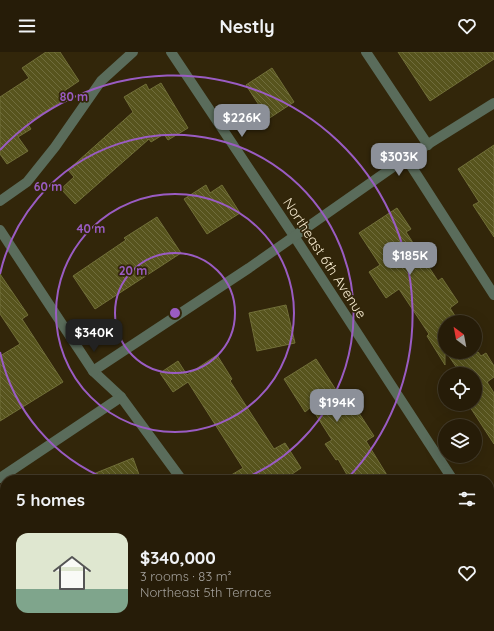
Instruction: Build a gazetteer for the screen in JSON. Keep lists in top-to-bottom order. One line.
{"streets":{"street":["Northeast 6th Avenue"]},"north":"top left","page":{"header":"Nestly","price":["$226K","$303K","$185K","$340K","$194K"],"heading":"5 homes","list":[{"name":"$340,000","note":"3 rooms · 83 m² · Northeast 5th Terrace"}]},"rings":["80 m","60 m","40 m","20 m"]}
